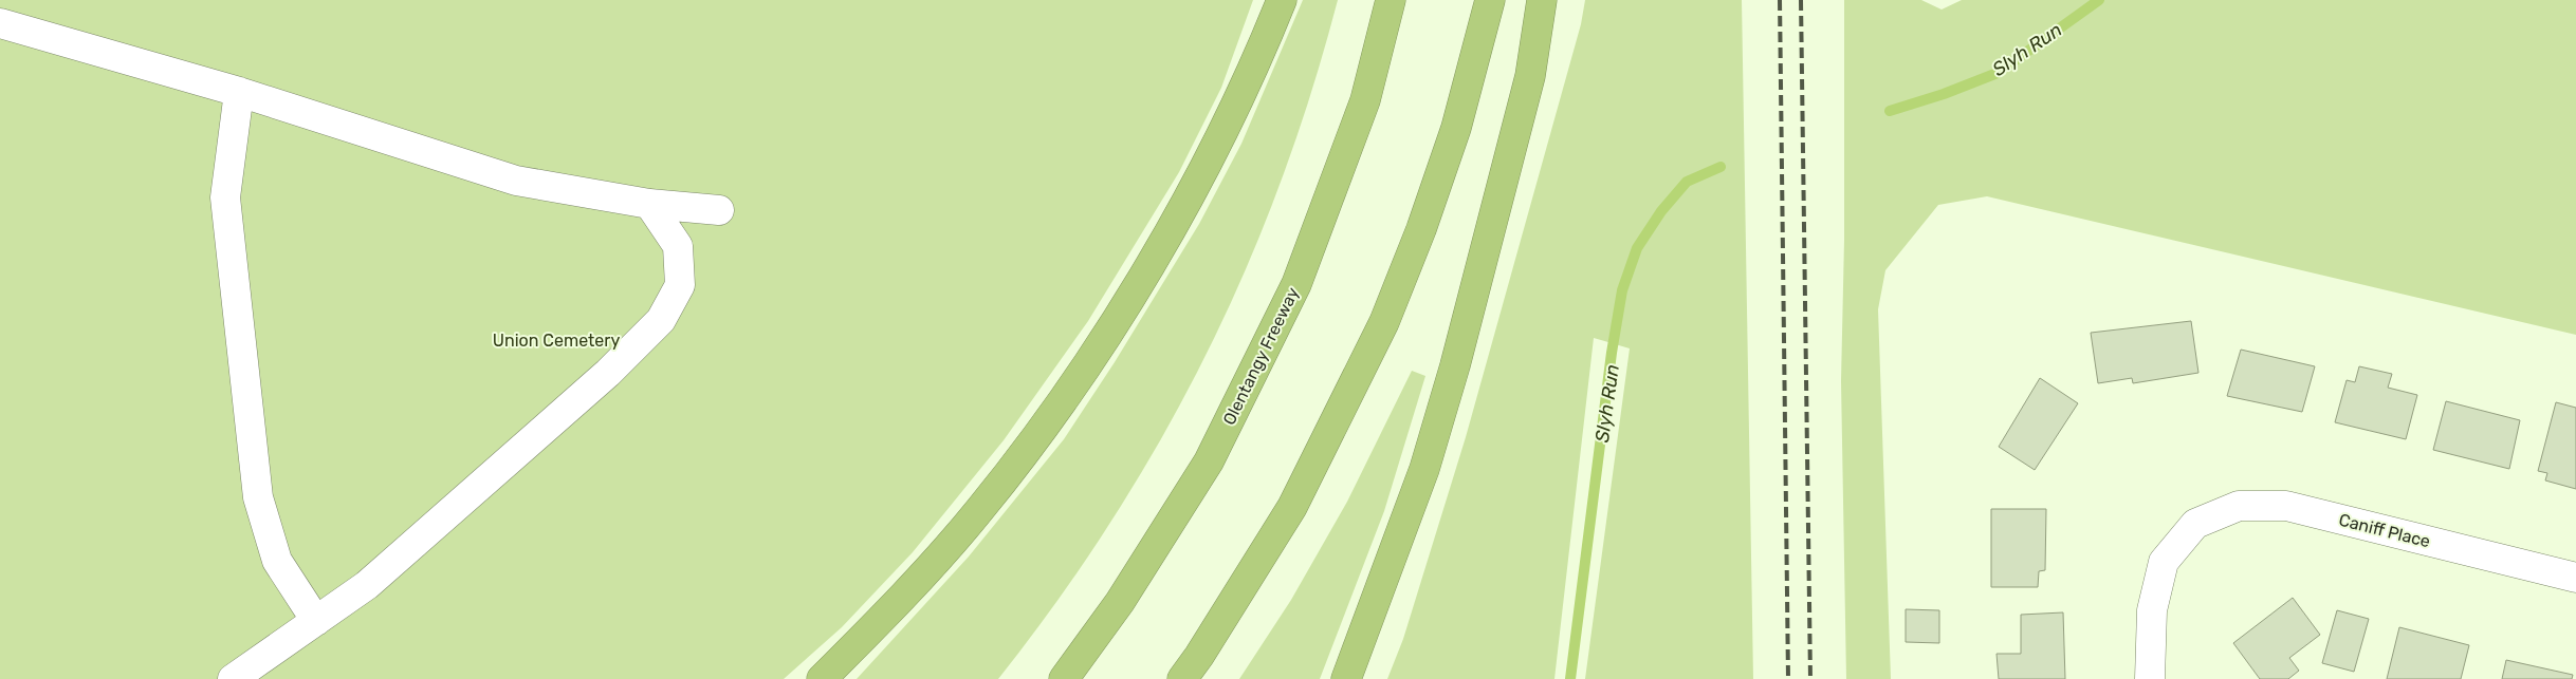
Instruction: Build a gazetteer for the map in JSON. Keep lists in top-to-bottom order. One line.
{"streets":{"highway":["Olentangy Freeway"],"street":["Caniff Place"]},"water":["Slyh Run"],"parks":["Union Cemetery"]}
